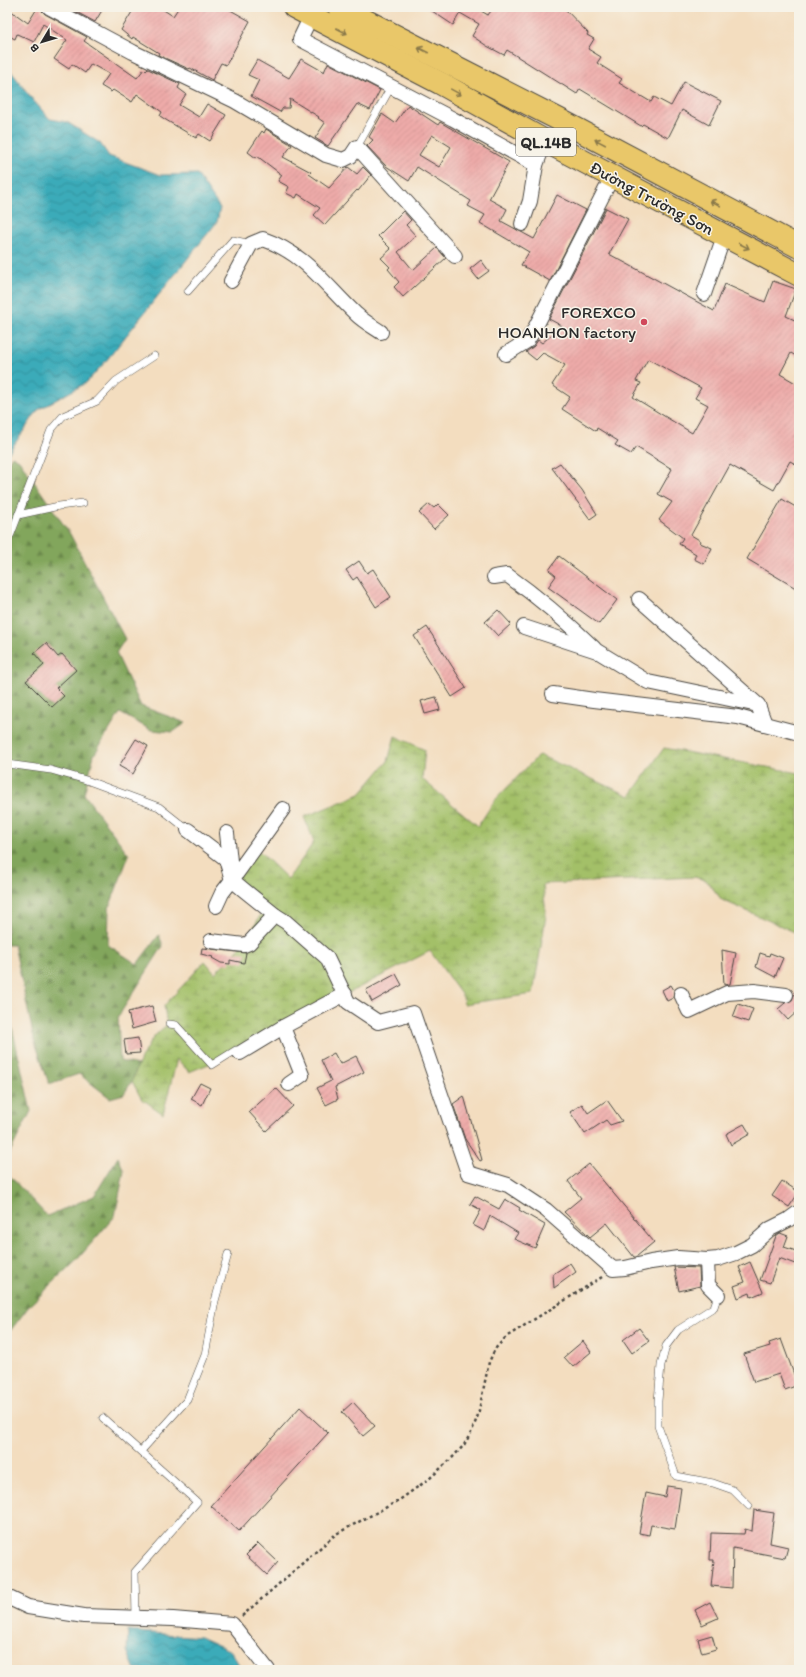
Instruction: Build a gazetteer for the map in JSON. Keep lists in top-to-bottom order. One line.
{"streets":{"highway":["QL.14B","Đường Trường Sơn"]},"places":["FOREXCO HOANHON factory"],"north":"bottom left"}
